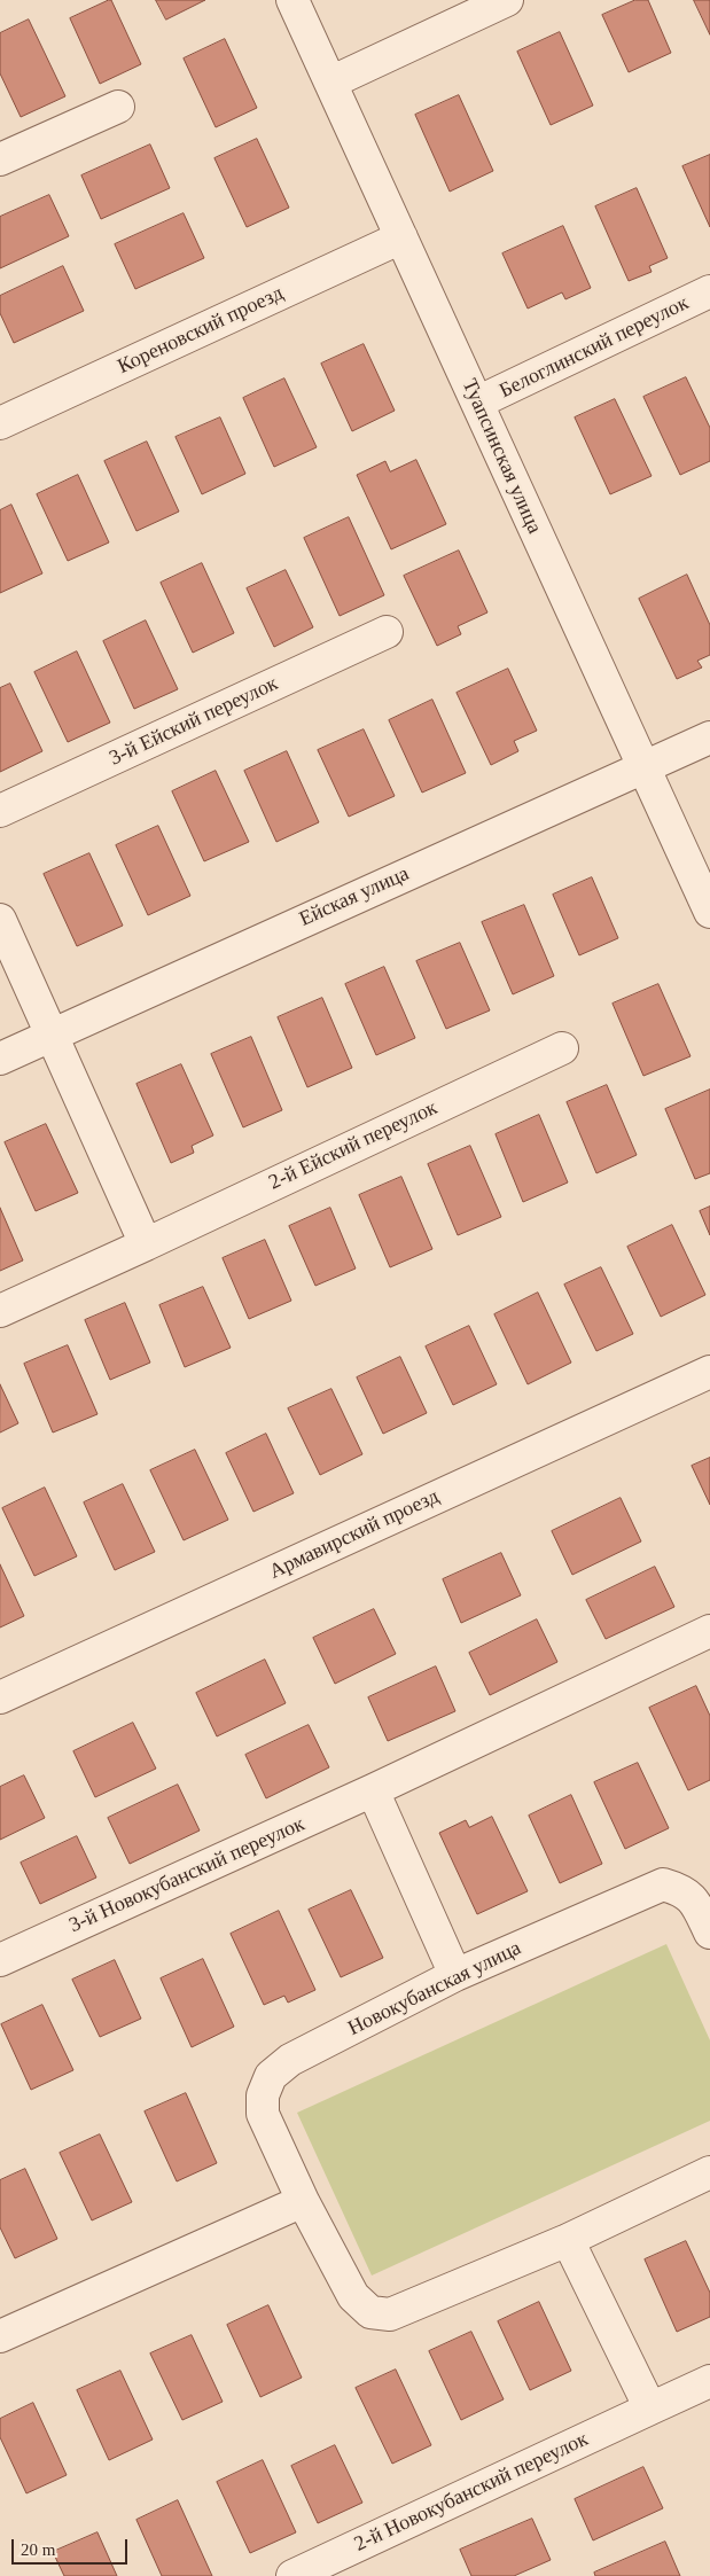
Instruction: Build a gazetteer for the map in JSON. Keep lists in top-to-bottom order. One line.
{"streets":{"street":["Кореновский проезд","Белоглинский переулок","Туапсинская улица","3-й Ейский переулок","Ейская улица","2-й Ейский переулок","Армавирский проезд","3-й Новокубанский переулок","Новокубанская улица","2-й Новокубанский переулок"]},"crossings":[["Кореновский проезд","Туапсинская улица"],["Белоглинский переулок","Туапсинская улица"],["Туапсинская улица","Ейская улица"]],"scale_bar":"20 m"}
